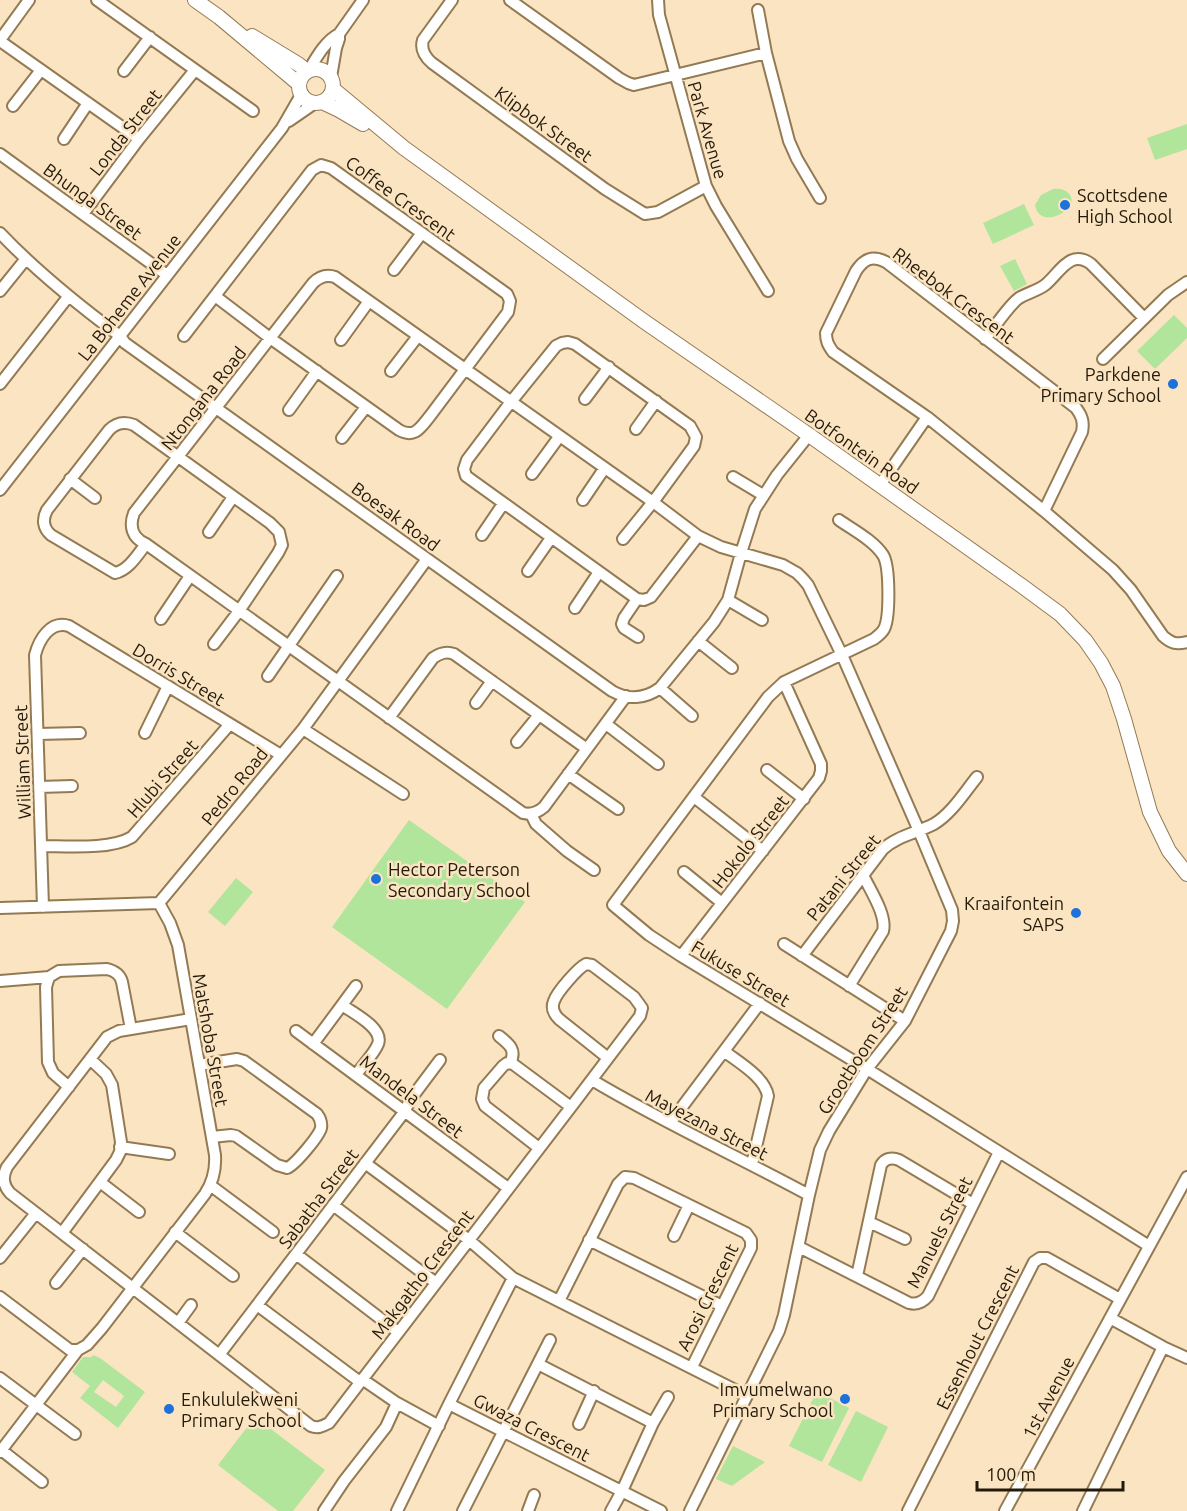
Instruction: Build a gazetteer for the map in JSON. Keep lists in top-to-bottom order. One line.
{"streets":{"main road":["Botfontein Road"],"street":["Klipbok Street","Park Avenue","Londa Street","Coffee Crescent","Bhunga Street","Rheebok Crescent","La Boheme Avenue","Ntongana Road","Boesak Road","Dorris Street","William Street","Hlubi Street","Pedro Road","Hokolo Street","Patani Street","Fukuse Street","Matshoba Street","Grootboom Street","Mandela Street","Mayezana Street","Sabatha Street","Manuels Street","Makgatho Crescent","Arosi Crescent","Essenhout Crescent","1st Avenue","Gwaza Crescent"]},"crossings":[["Klipbok Street","Park Avenue"],["Londa Street","Bhunga Street"],["Coffee Crescent","Ntongana Road"],["Bhunga Street","La Boheme Avenue"],["La Boheme Avenue","Botfontein Road"],["La Boheme Avenue","Boesak Road"],["Ntongana Road","Boesak Road"],["Ntongana Road","Pedro Road"],["Ntongana Road","Grootboom Street"],["Boesak Road","Pedro Road"],["Dorris Street","William Street"],["Dorris Street","Hlubi Street"],["Dorris Street","Pedro Road"],["William Street","Hlubi Street"],["Pedro Road","Matshoba Street"],["Hokolo Street","Fukuse Street"],["Patani Street","Grootboom Street"],["Fukuse Street","Grootboom Street"],["Fukuse Street","Manuels Street"],["Fukuse Street","1st Avenue"],["Matshoba Street","Makgatho Crescent"],["Grootboom Street","Mayezana Street"],["Grootboom Street","Manuels Street"],["Mandela Street","Sabatha Street"],["Mandela Street","Makgatho Crescent"],["Mayezana Street","Makgatho Crescent"],["Sabatha Street","Makgatho Crescent"],["Essenhout Crescent","1st Avenue"]],"places":["Scottsdene High School","Parkdene Primary School","Hector Peterson Secondary School","Kraaifontein SAPS","Imvumelwano Primary School","Enkululekweni Primary School"],"scale_bar":"100 m"}
